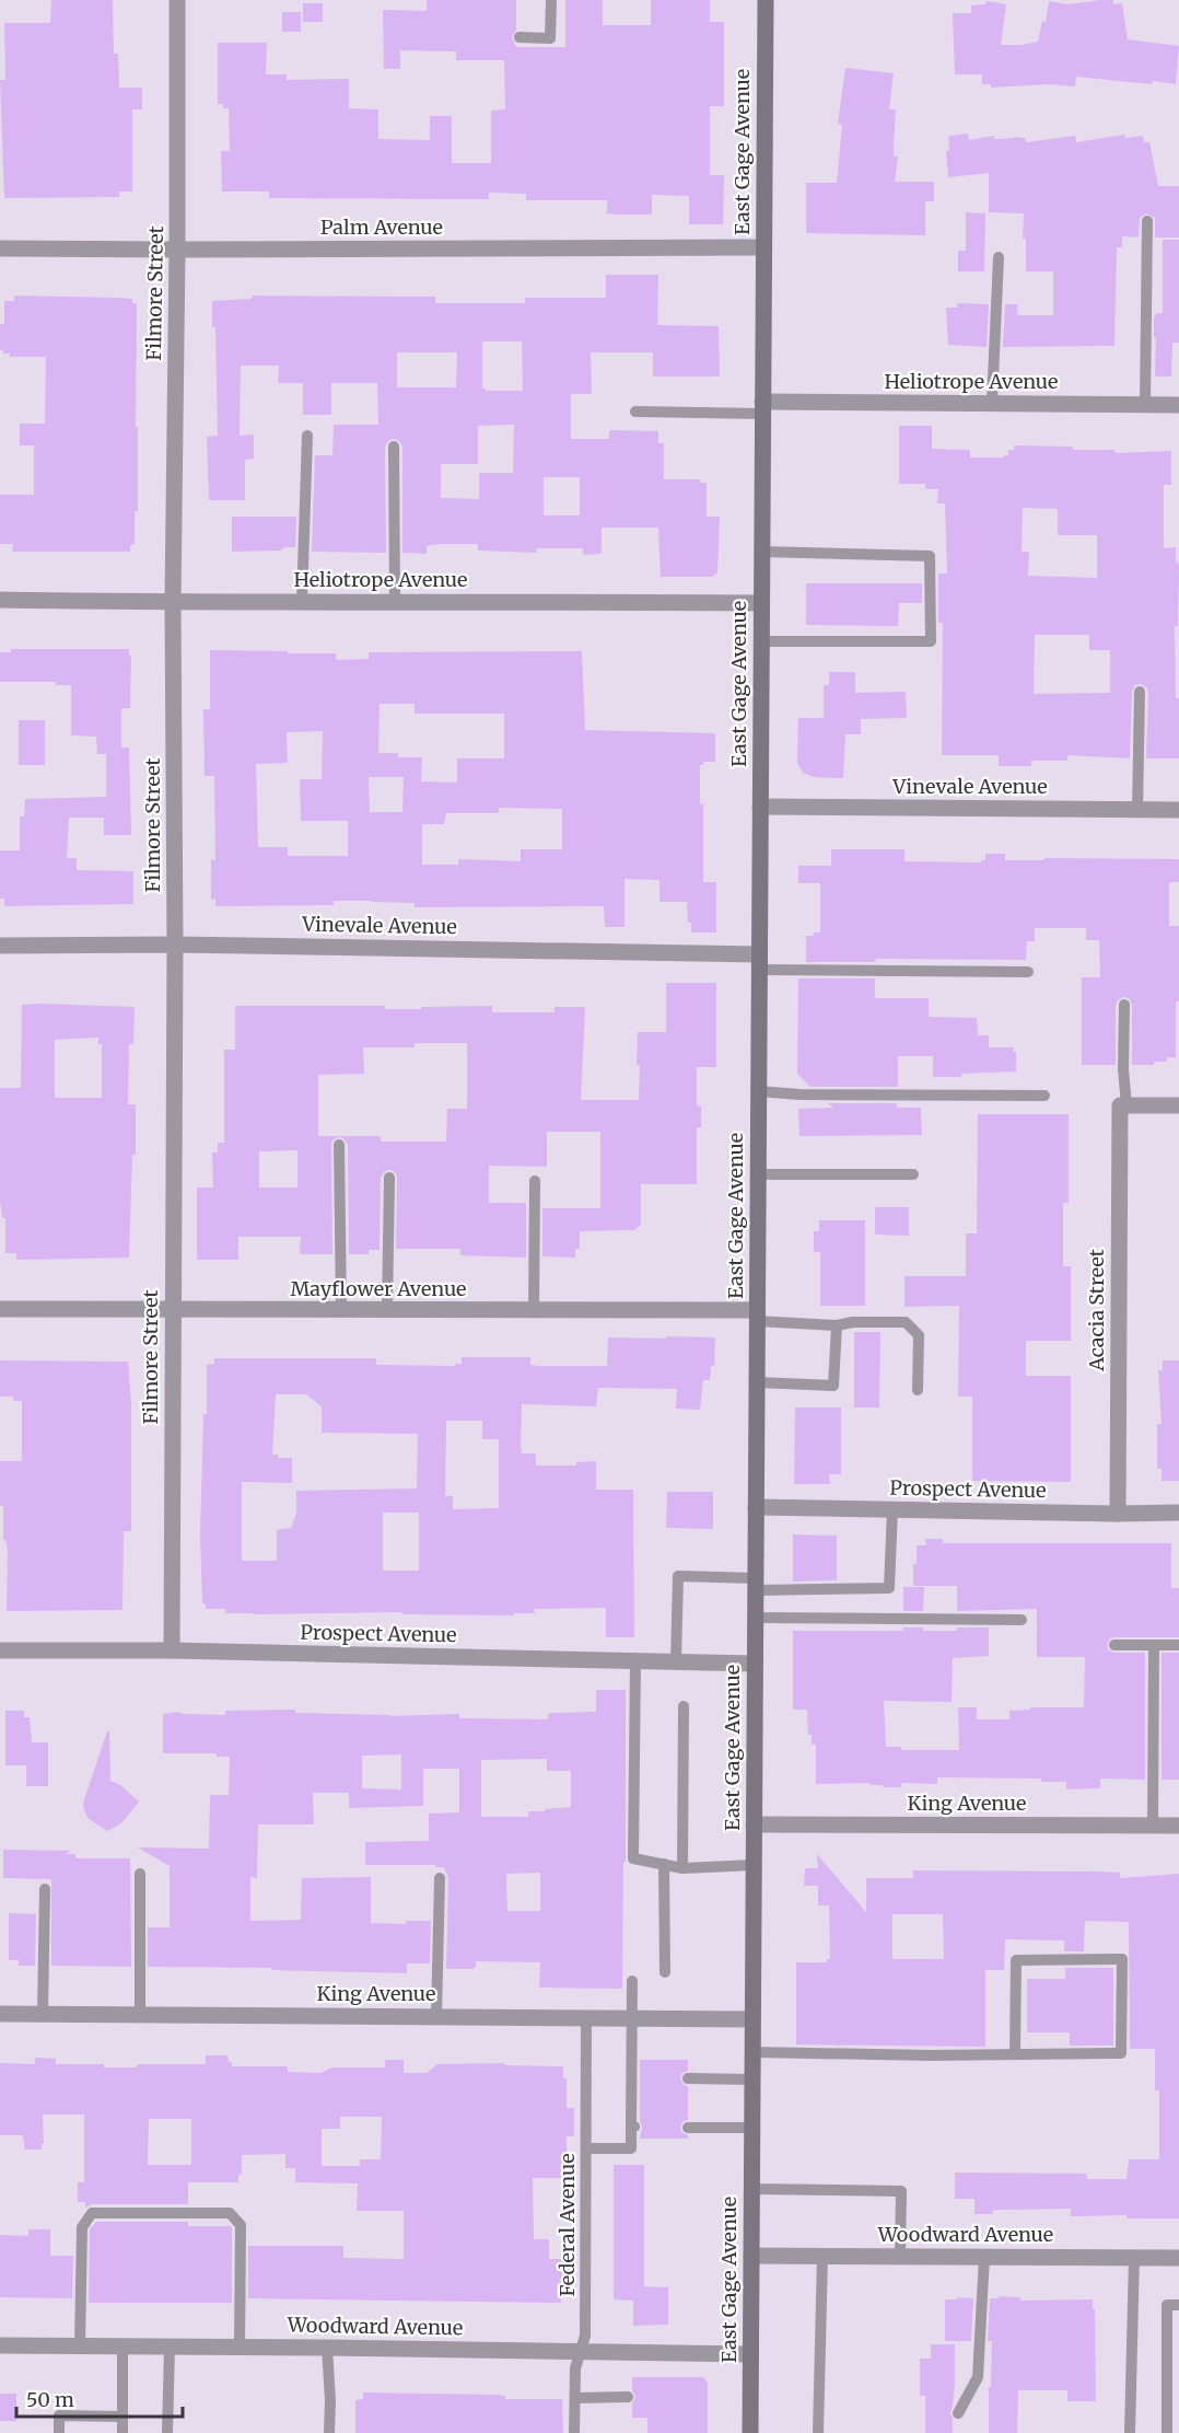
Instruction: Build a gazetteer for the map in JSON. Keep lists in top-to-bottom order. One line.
{"streets":{"main road":["East Gage Avenue"],"street":["Palm Avenue","Filmore Street","Heliotrope Avenue","Vinevale Avenue","Mayflower Avenue","Acacia Street","Prospect Avenue","King Avenue","Woodward Avenue"],"lane":["Federal Avenue"]},"crossings":[["East Gage Avenue","Palm Avenue"],["East Gage Avenue","Heliotrope Avenue"],["East Gage Avenue","Vinevale Avenue"],["East Gage Avenue","Mayflower Avenue"],["East Gage Avenue","Prospect Avenue"],["East Gage Avenue","King Avenue"],["East Gage Avenue","Woodward Avenue"],["Palm Avenue","Filmore Street"],["Filmore Street","Heliotrope Avenue"],["Filmore Street","Vinevale Avenue"],["Filmore Street","Mayflower Avenue"],["Filmore Street","Prospect Avenue"],["Acacia Street","Prospect Avenue"],["King Avenue","Federal Avenue"],["Federal Avenue","Woodward Avenue"]],"scale_bar":"50 m"}
